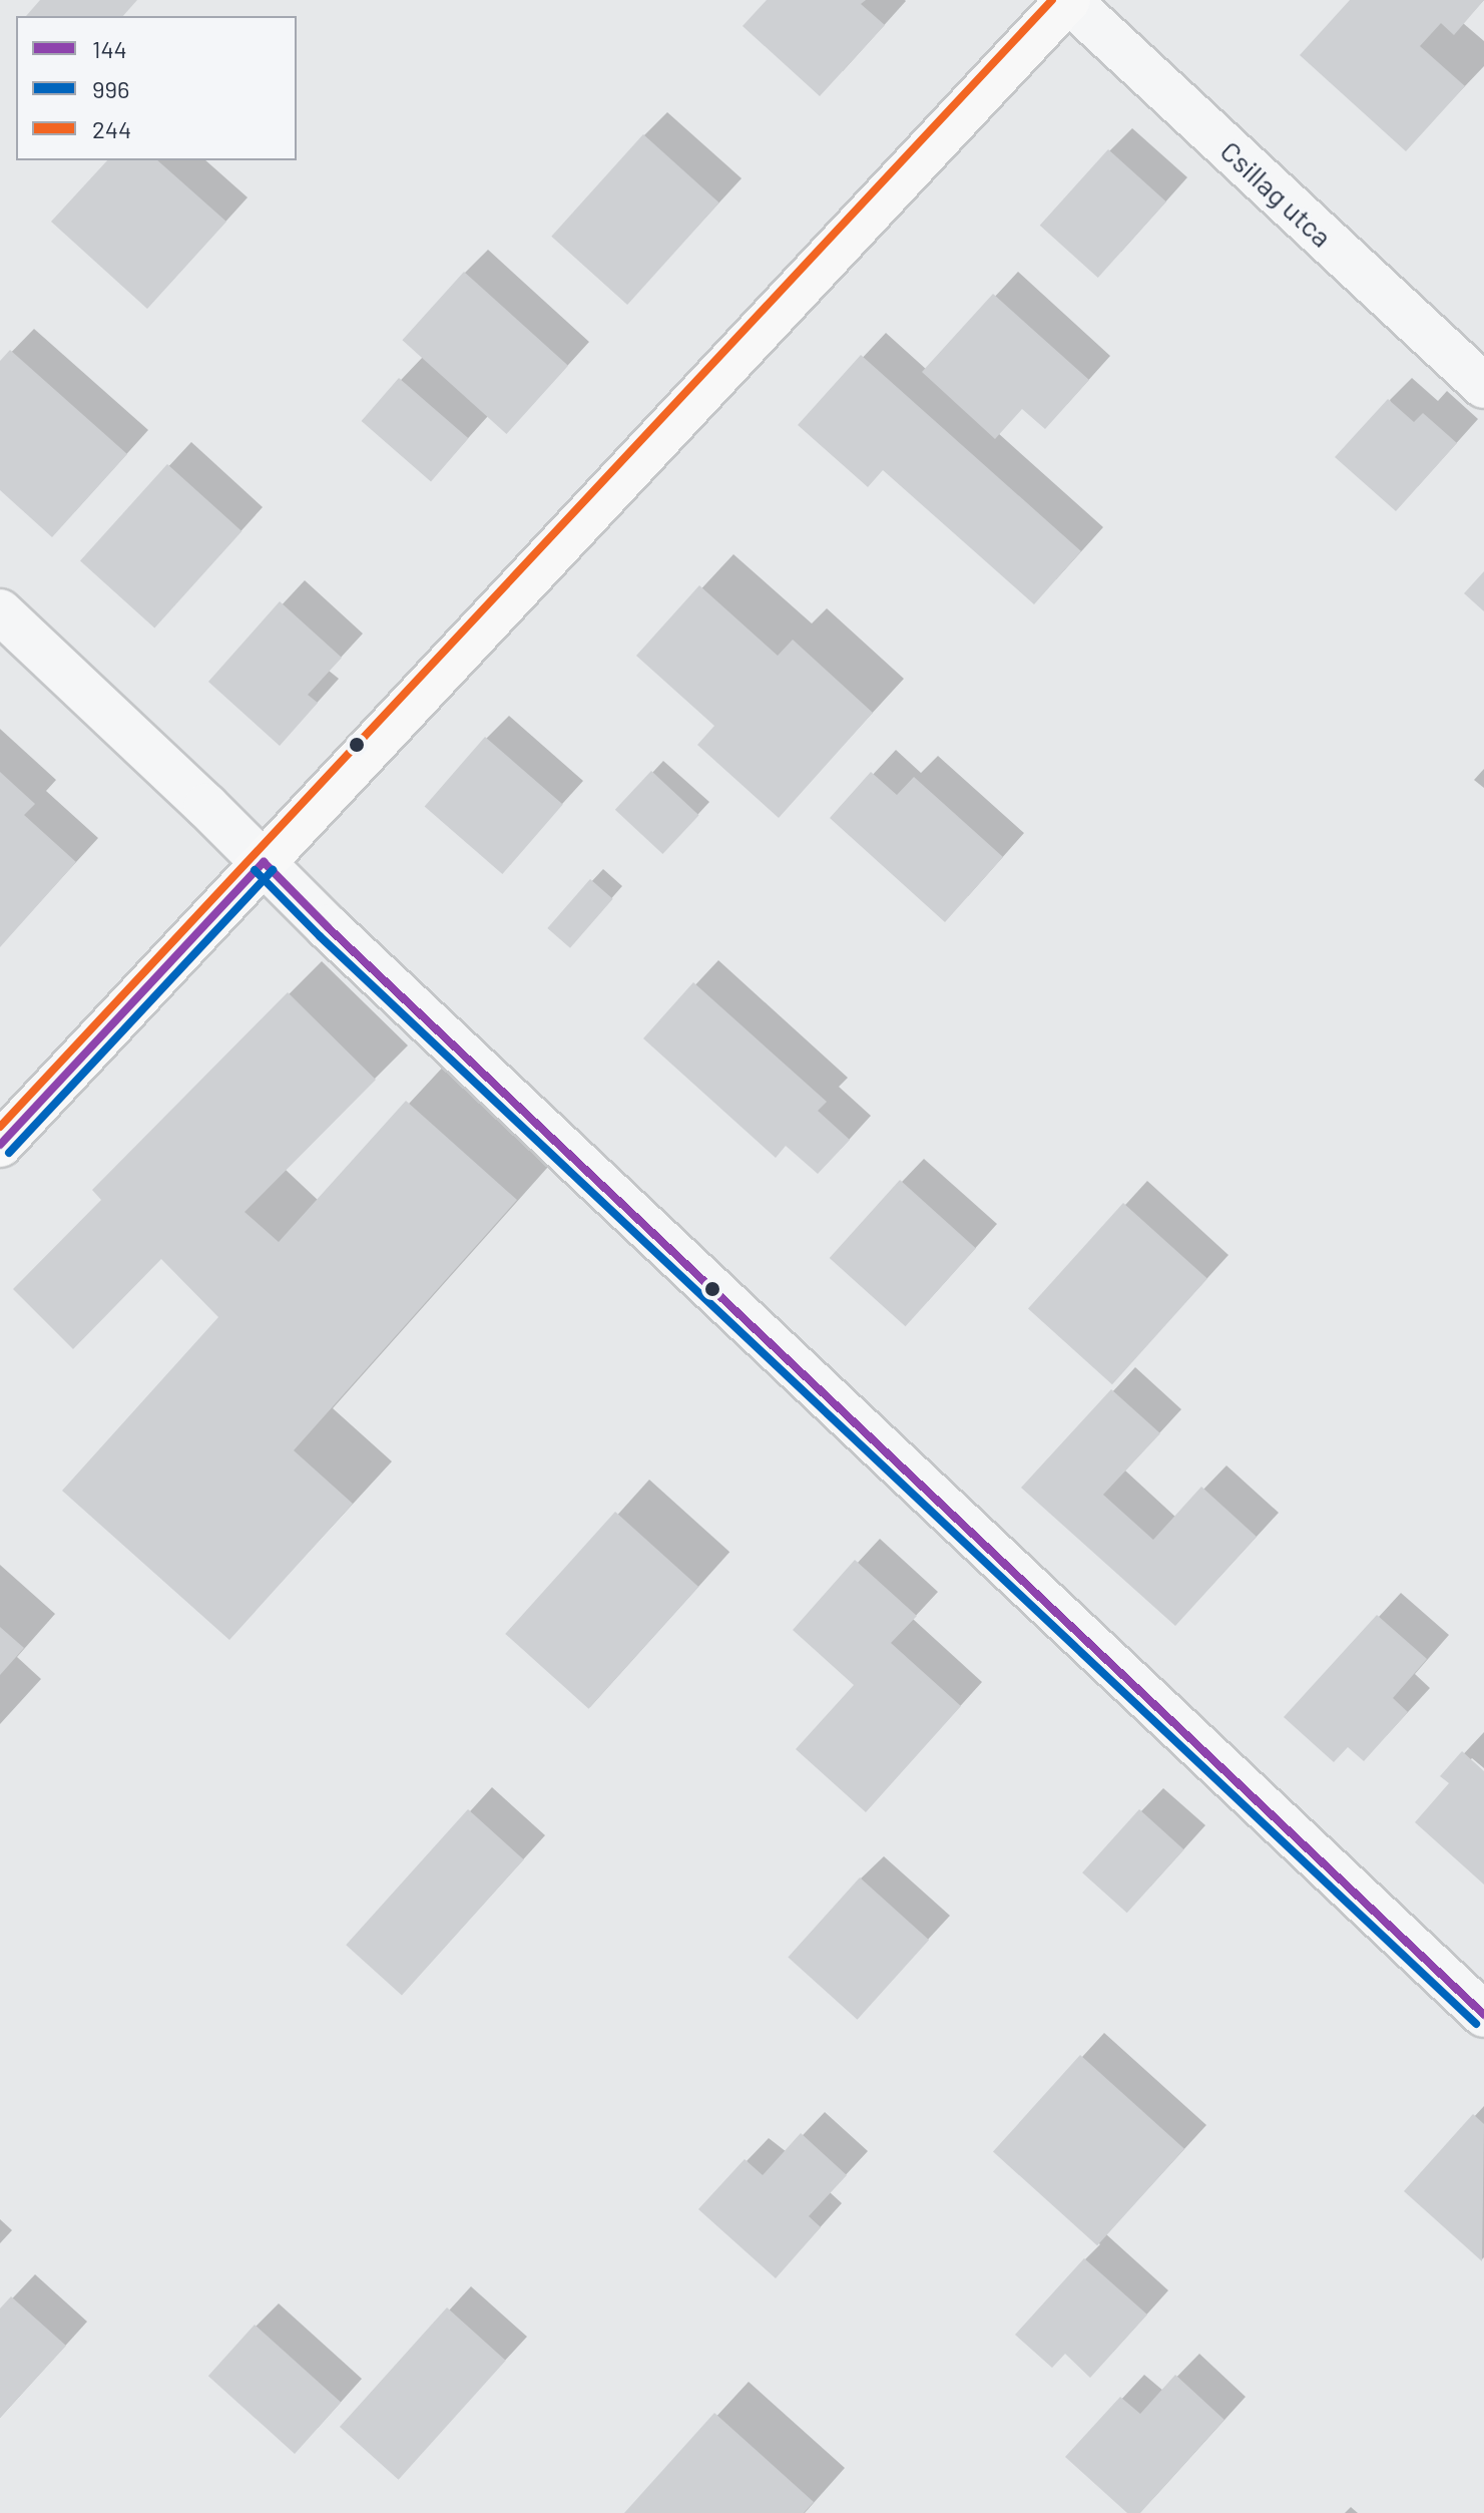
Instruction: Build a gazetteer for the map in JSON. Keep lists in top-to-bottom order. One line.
{"streets":{"street":["Csillag utca"]},"lines":["transit line 244","transit line 144","transit line 996"],"legend":["144","996","244"]}
